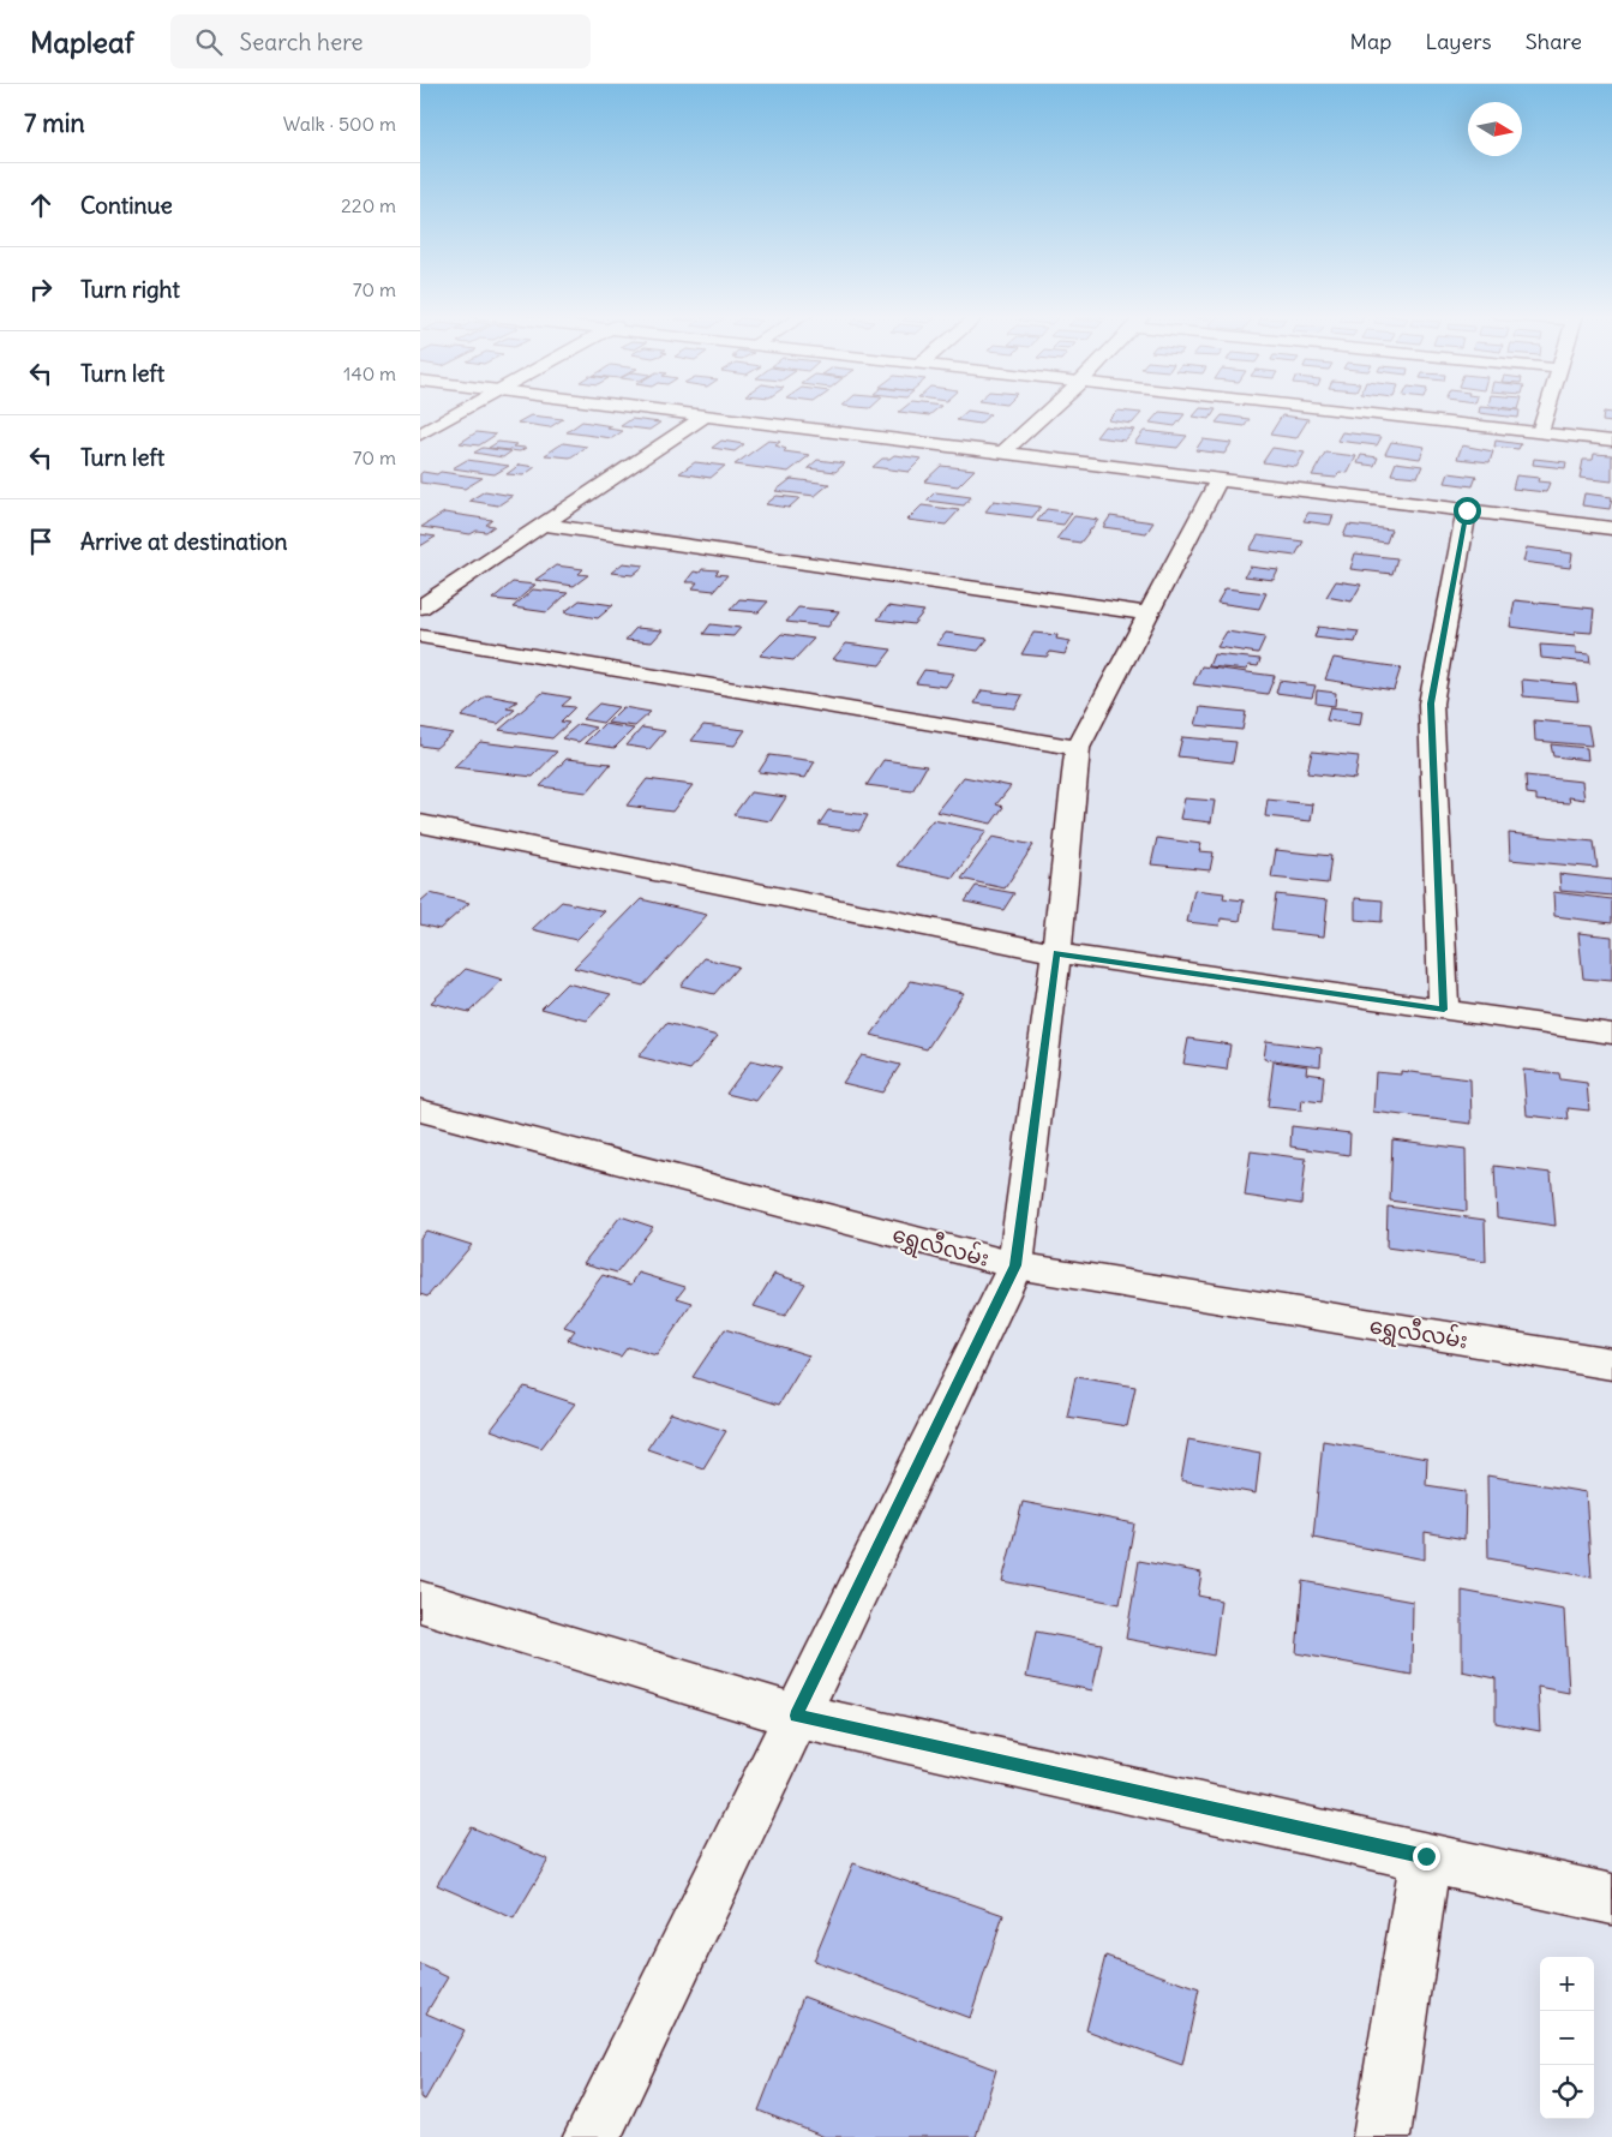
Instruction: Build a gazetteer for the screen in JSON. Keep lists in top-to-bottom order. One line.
{"streets":{"street":["ရွှေလီလမ်း"]},"north":"right","page":{"header":"Mapleaf","search":"Search here","nav":["Map","Layers","Share"],"heading":["7 min","Walk · 500 m"],"list":[["Continue","220 m"],["Turn right","70 m"],["Turn left","140 m"],["Turn left","70 m"],"Arrive at destination"],"map_buttons":["+","−"]}}
